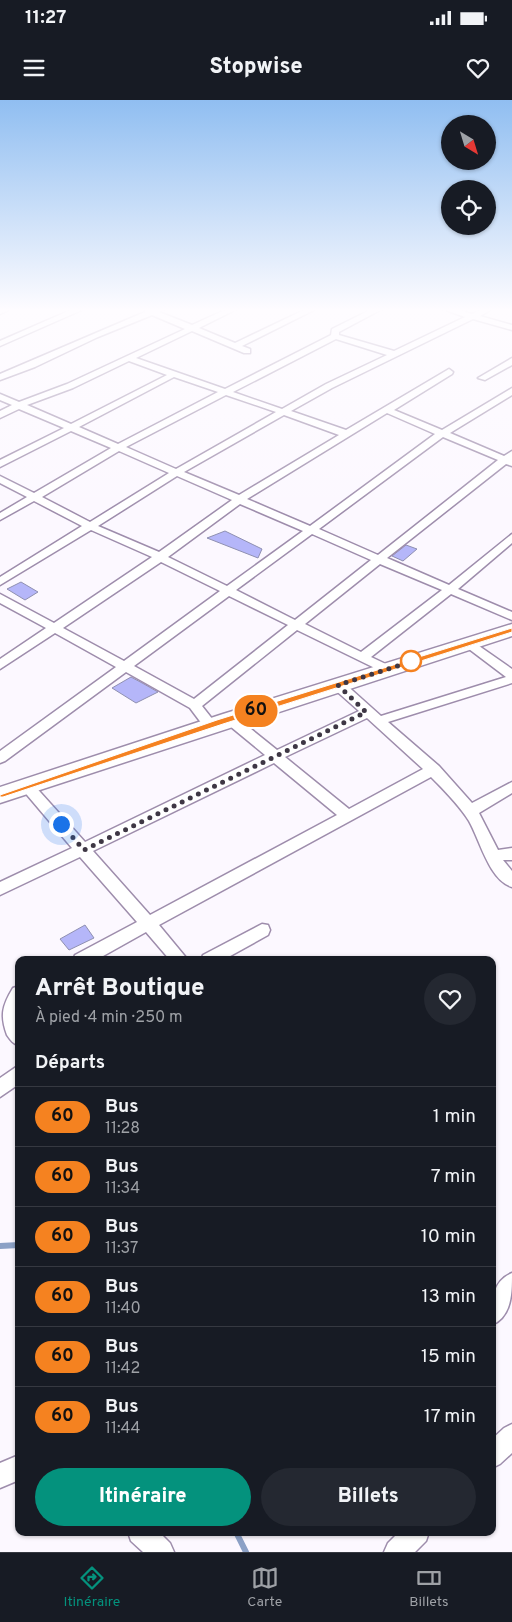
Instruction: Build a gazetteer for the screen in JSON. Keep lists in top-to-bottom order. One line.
{"lines":["bus line 60"],"north":"bottom right","page":{"status":"11:27","header":"Stopwise","on_map":"60","heading":[["Arrêt Boutique","À pied · 4 min · 250 m"],"Départs"],"list":[{"mark":"60","name":"Bus","note":"11:28","value":"1 min"},{"mark":"60","name":"Bus","note":"11:34","value":"7 min"},{"mark":"60","name":"Bus","note":"11:37","value":"10 min"},{"mark":"60","name":"Bus","note":"11:40","value":"13 min"},{"mark":"60","name":"Bus","note":"11:42","value":"15 min"},{"mark":"60","name":"Bus","note":"11:44","value":"17 min"}],"buttons":["Itinéraire","Billets"],"tabs":["Itinéraire","Carte","Billets"]}}
